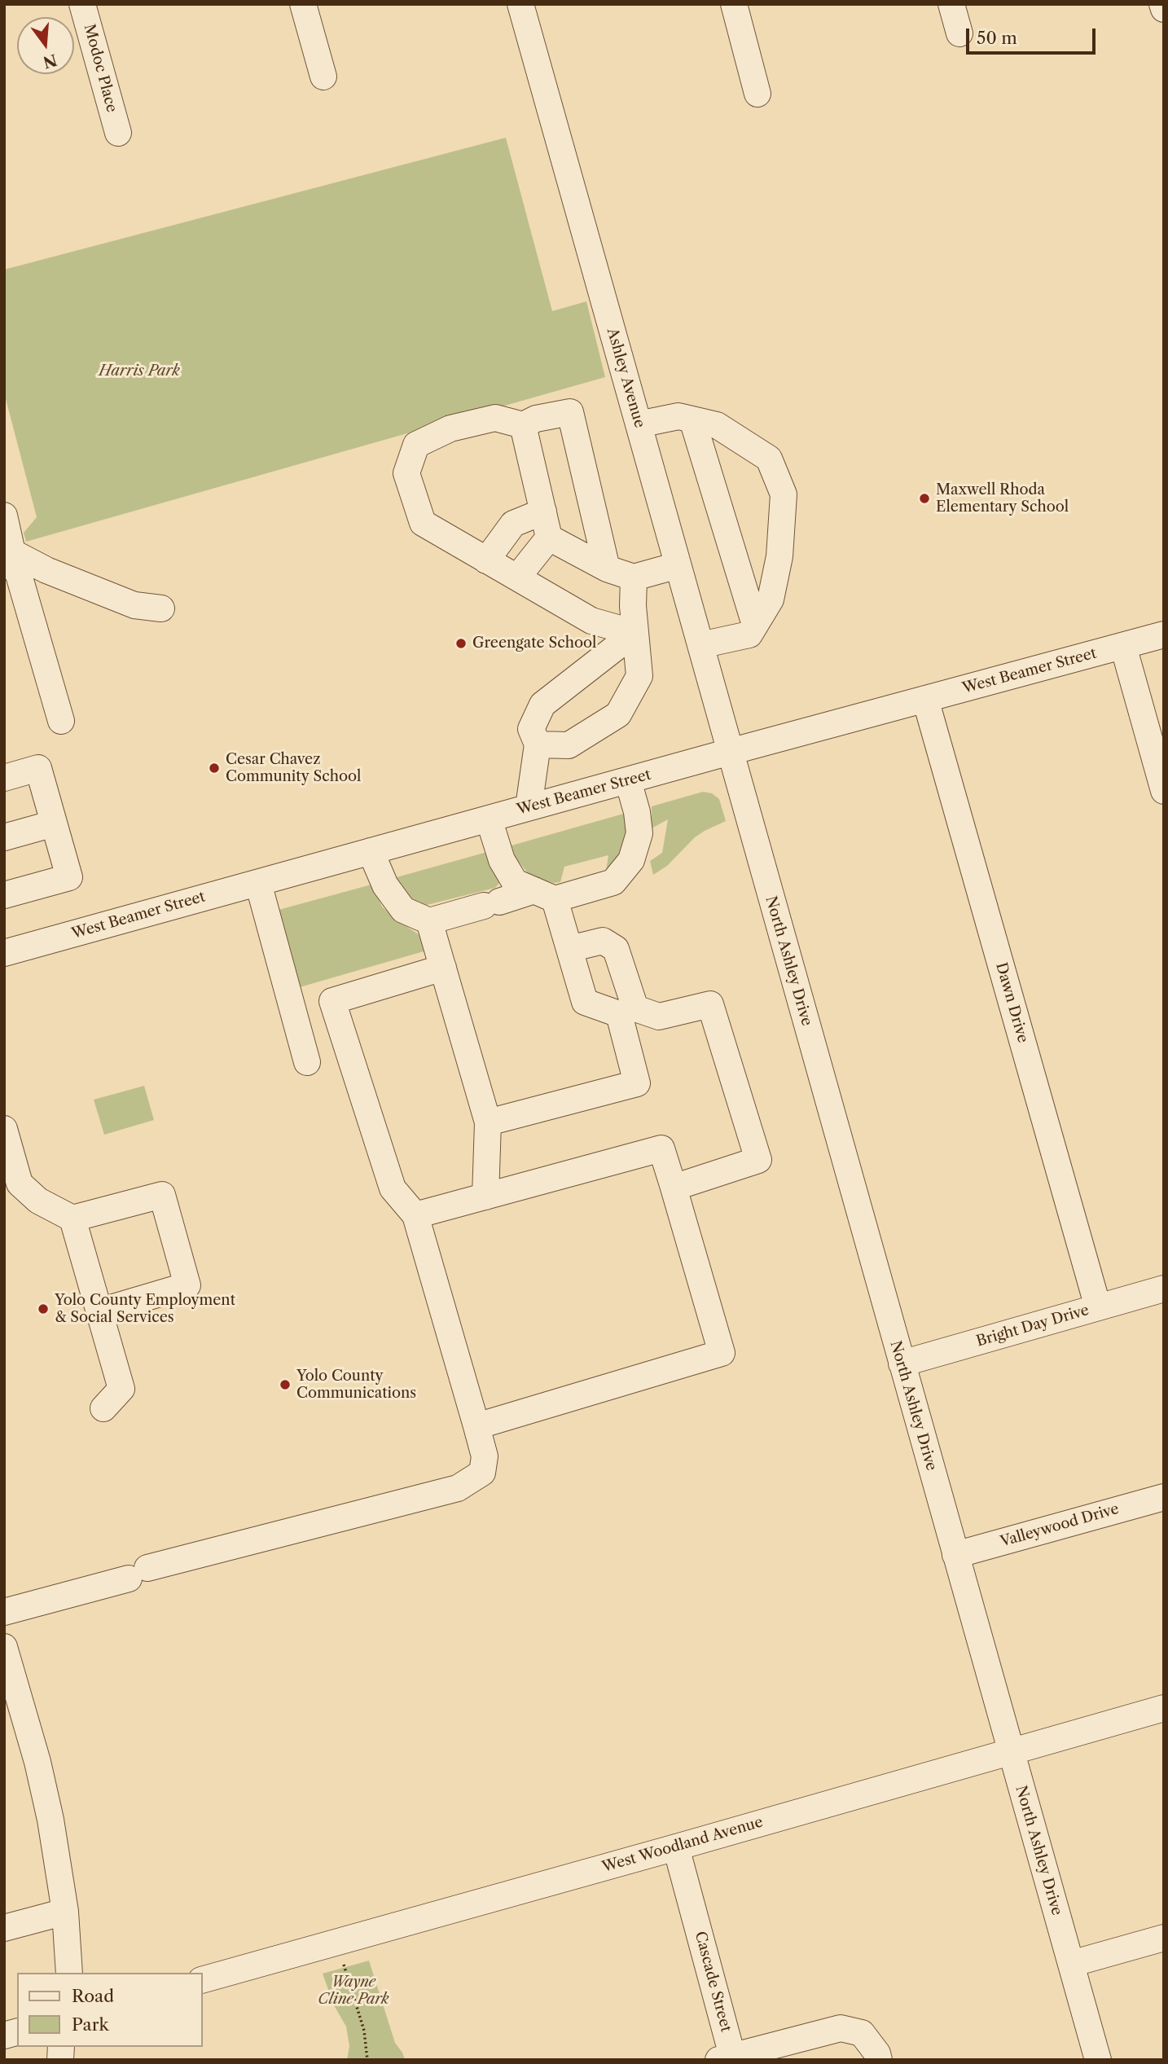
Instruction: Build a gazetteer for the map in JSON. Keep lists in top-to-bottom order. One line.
{"streets":{"street":["Modoc Place","Ashley Avenue","West Beamer Street","North Ashley Drive","Dawn Drive","Bright Day Drive","Valleywood Drive","West Woodland Avenue","Cascade Street"]},"crossings":[["Ashley Avenue","West Beamer Street"],["Ashley Avenue","North Ashley Drive"],["West Beamer Street","North Ashley Drive"],["West Beamer Street","Dawn Drive"],["North Ashley Drive","Bright Day Drive"],["North Ashley Drive","Valleywood Drive"],["North Ashley Drive","West Woodland Avenue"],["Dawn Drive","Bright Day Drive"],["West Woodland Avenue","Cascade Street"]],"parks":["Harris Park","Wayne Cline Park"],"places":["Maxwell Rhoda Elementary School","Greengate School","Cesar Chavez Community School","Yolo County Employment & Social Services","Yolo County Communications"],"legend":["Road","Park"],"scale_bar":"50 m","north":"bottom"}
